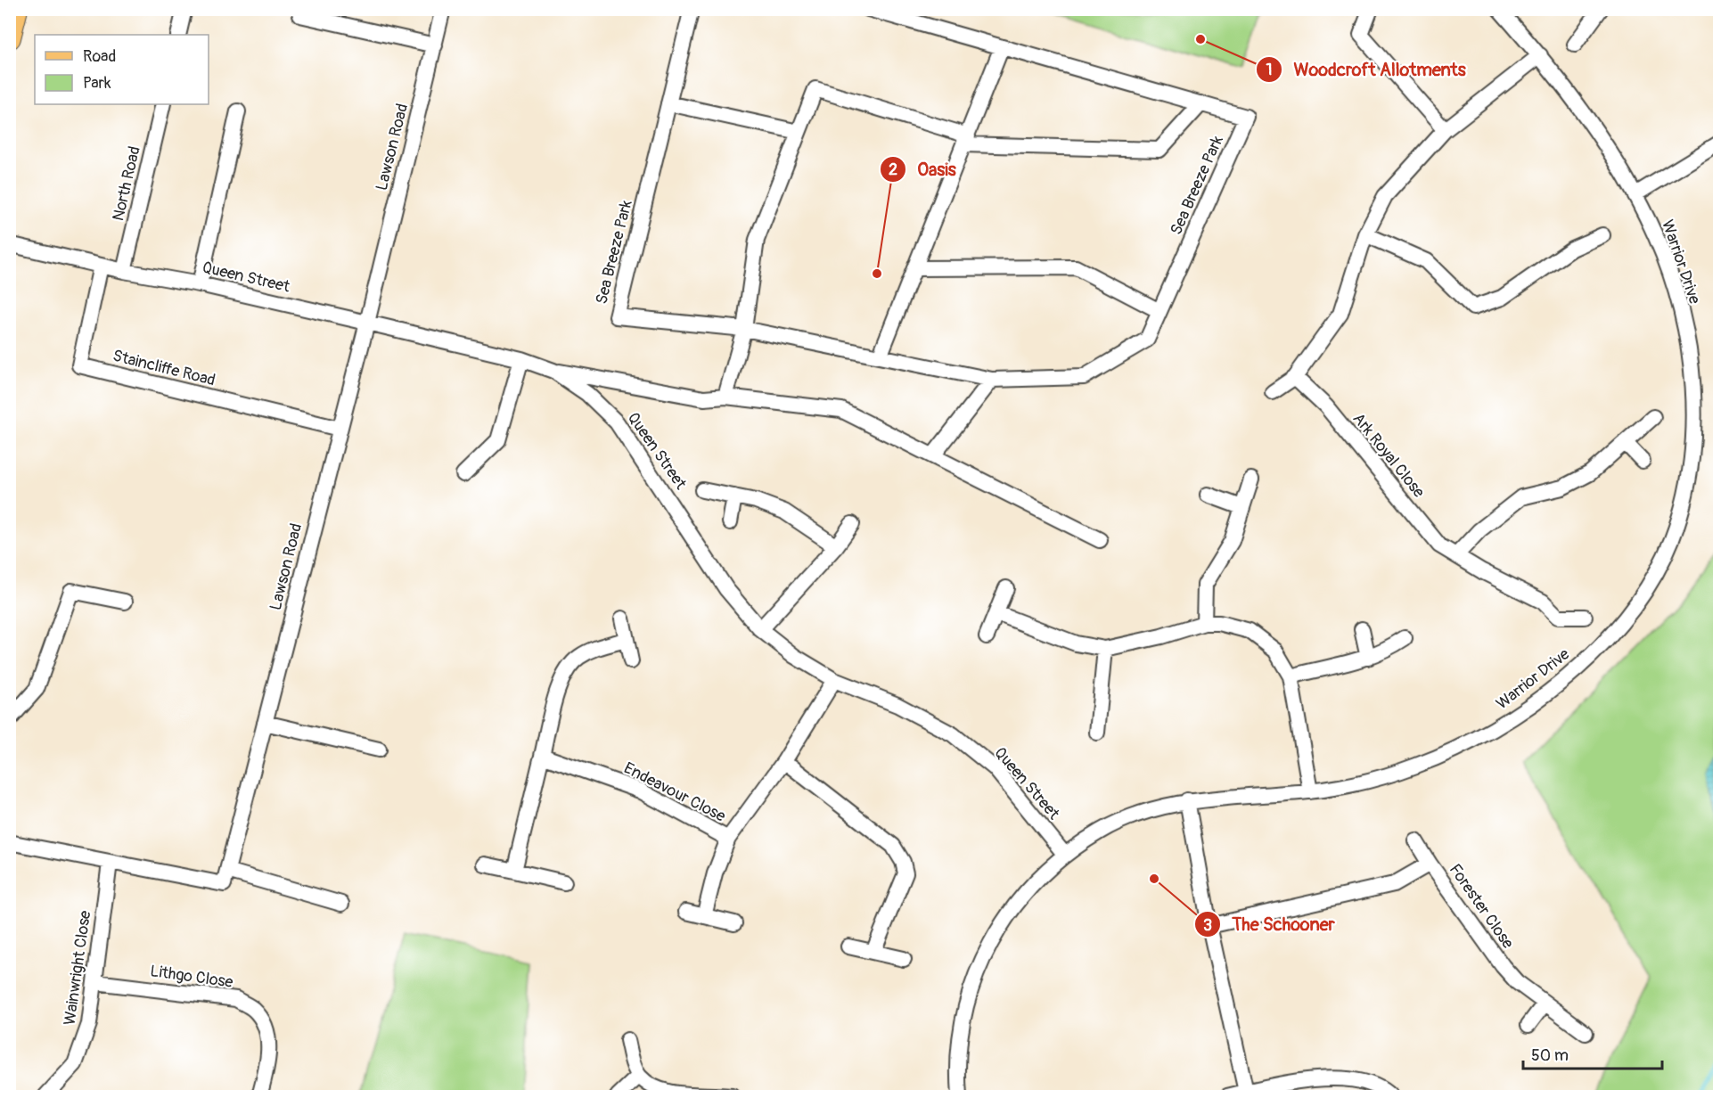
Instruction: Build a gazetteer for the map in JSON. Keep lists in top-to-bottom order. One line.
{"streets":{"street":["Lawson Road","North Road","Sea Breeze Park","Warrior Drive","Queen Street","Staincliffe Road","Ark Royal Close","Endeavour Close","Forester Close","Wainwright Close","Lithgo Close"]},"crossings":[["Lawson Road","Queen Street"],["Lawson Road","Staincliffe Road"],["North Road","Queen Street"],["Warrior Drive","Queen Street"],["Queen Street","Staincliffe Road"],["Queen Street","Endeavour Close"],["Wainwright Close","Lithgo Close"]],"places":["Woodcroft Allotments","Oasis","The Schooner"],"legend":["Road","Park"],"scale_bar":"50 m"}
